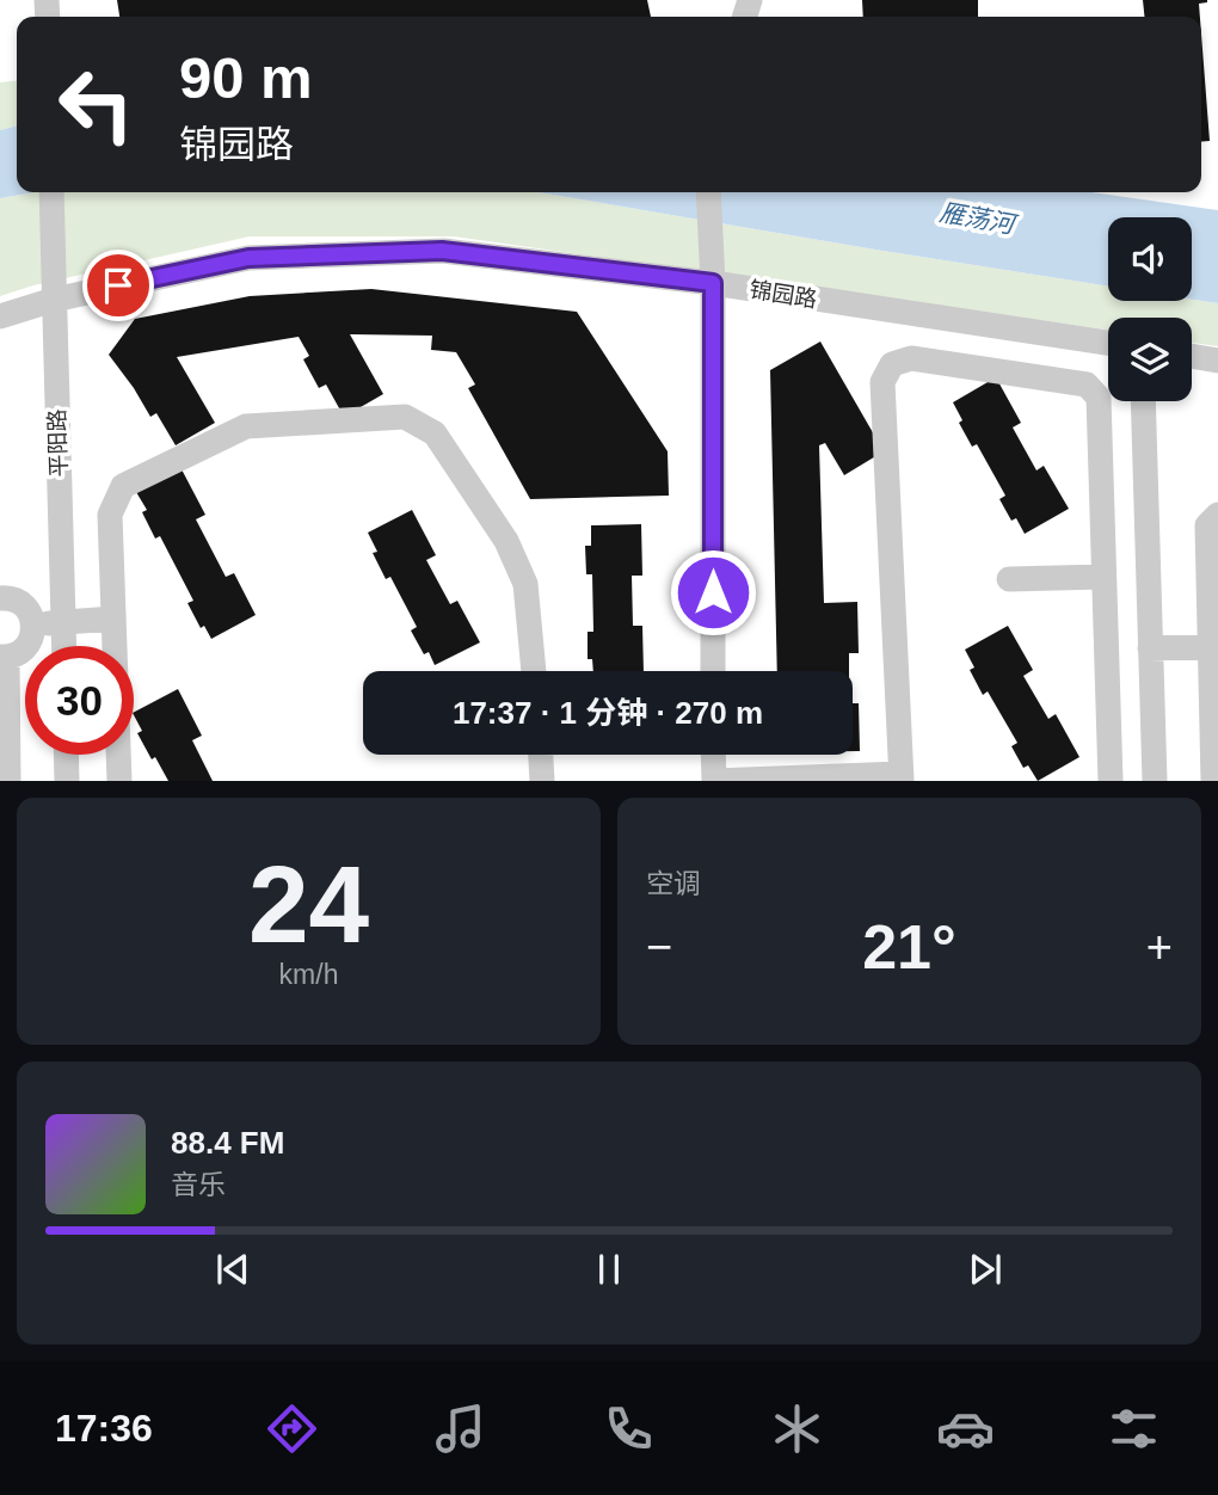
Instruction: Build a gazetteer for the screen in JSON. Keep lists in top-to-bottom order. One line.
{"streets":{"street":["锦园路","平阳路"]},"crossings":[["锦园路","平阳路"]],"water":["雁荡河"],"page":{"turn":["90 m","锦园路"],"limit":"30","trip":"17:37 · 1 分钟 · 270 m","tile":[["24","km/h"],"空调"],"heat":["−","21°","+"],"song":["88.4 FM","音乐"],"tabs":"17:36"}}
